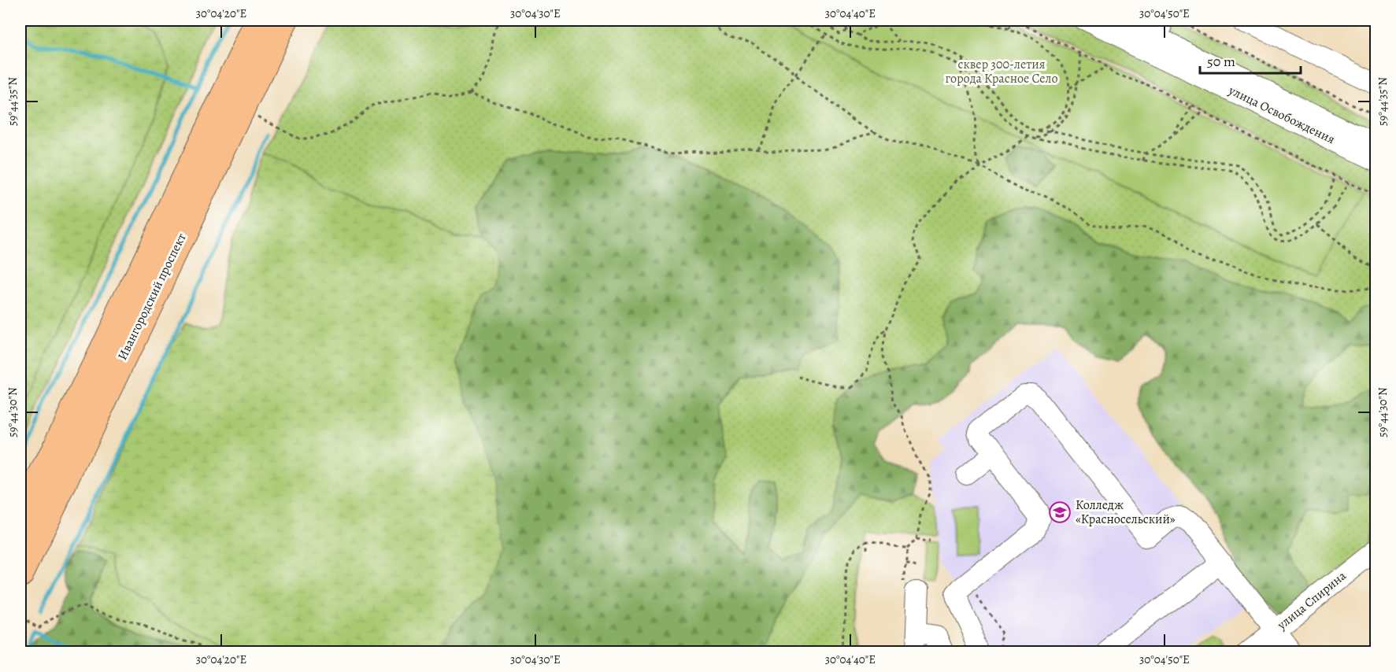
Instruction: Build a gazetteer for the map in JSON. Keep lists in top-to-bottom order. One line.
{"streets":{"highway":["Ивангородский проспект"],"street":["улица Освобождения","улица Спирина"]},"parks":["сквер 300-летия города Красное Село"],"places":{"school or university":["Колледж «Красносельский»"]},"scale_bar":"50 m","coordinates":["30°04'20\"E","30°04'30\"E","30°04'40\"E","30°04'50\"E","59°44'35\"N","59°44'30\"N"]}
